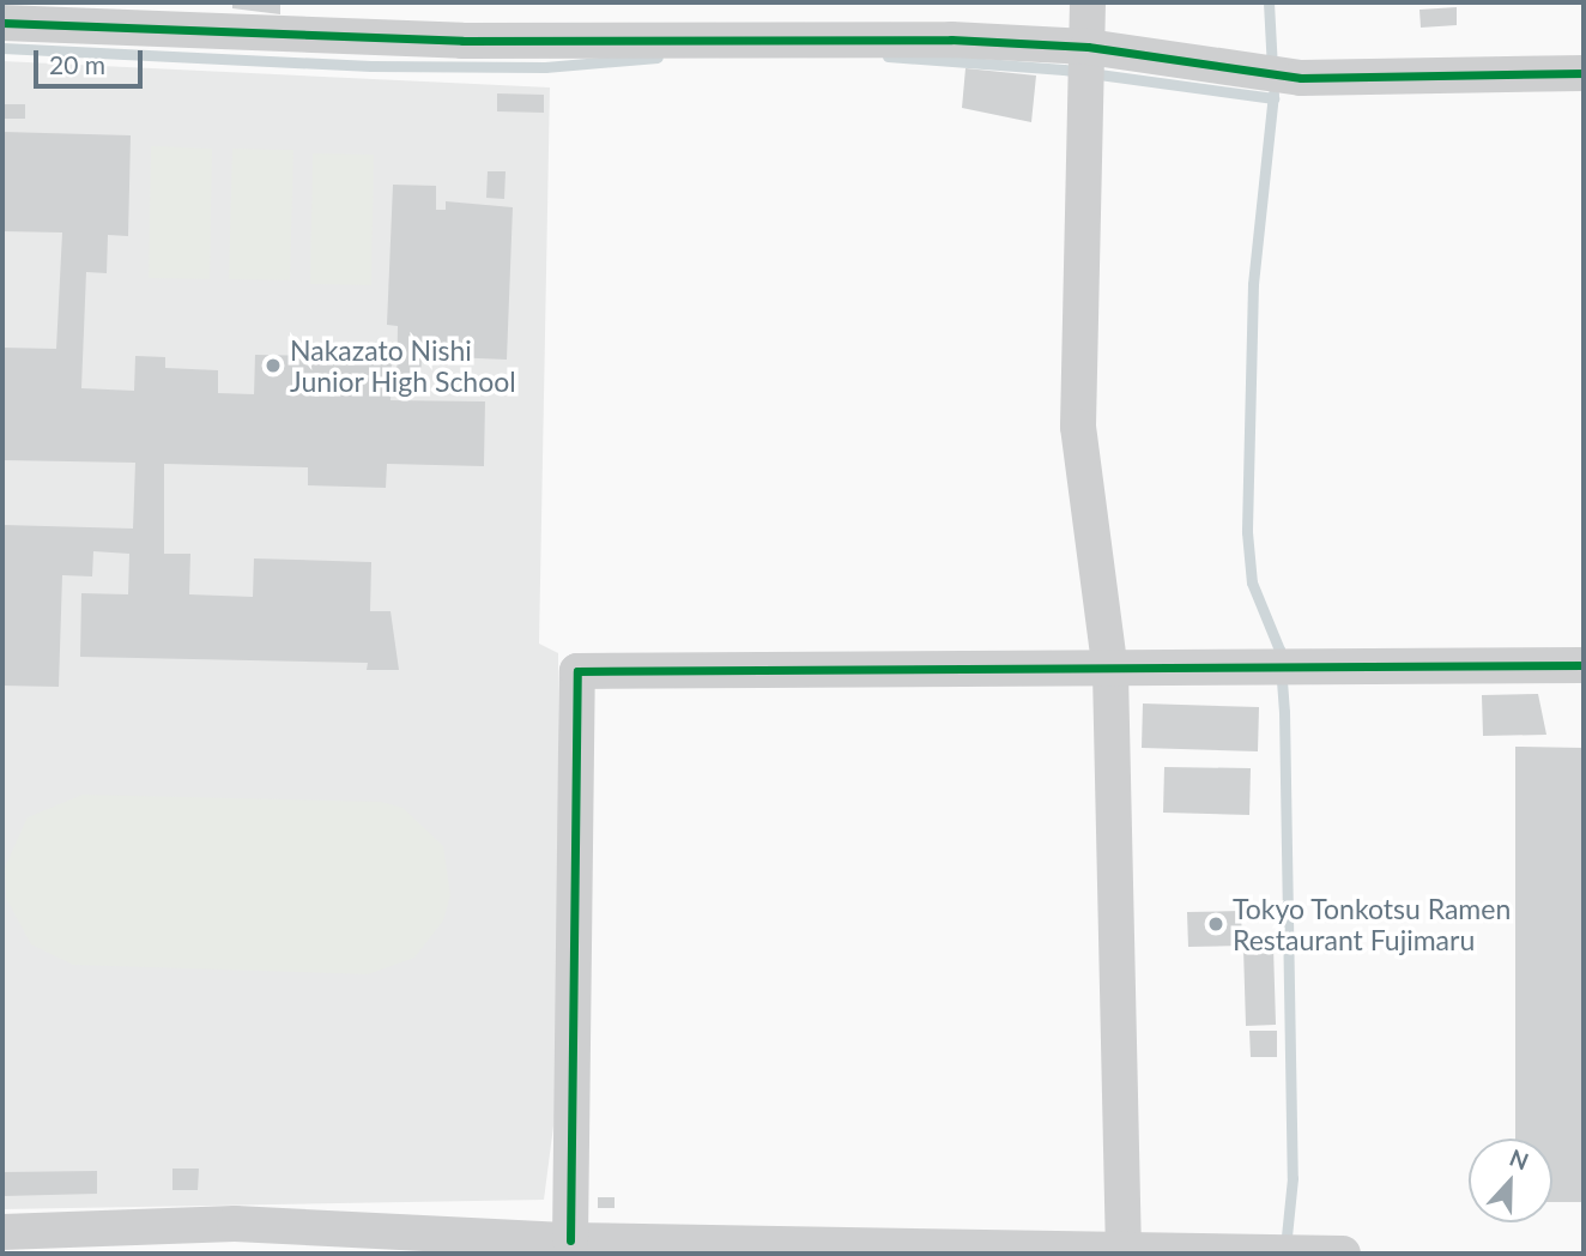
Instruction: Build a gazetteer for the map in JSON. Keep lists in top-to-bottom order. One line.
{"places":["Nakazato Nishi Junior High School","Tokyo Tonkotsu Ramen Restaurant Fujimaru"],"scale_bar":"20 m","north":"top"}
